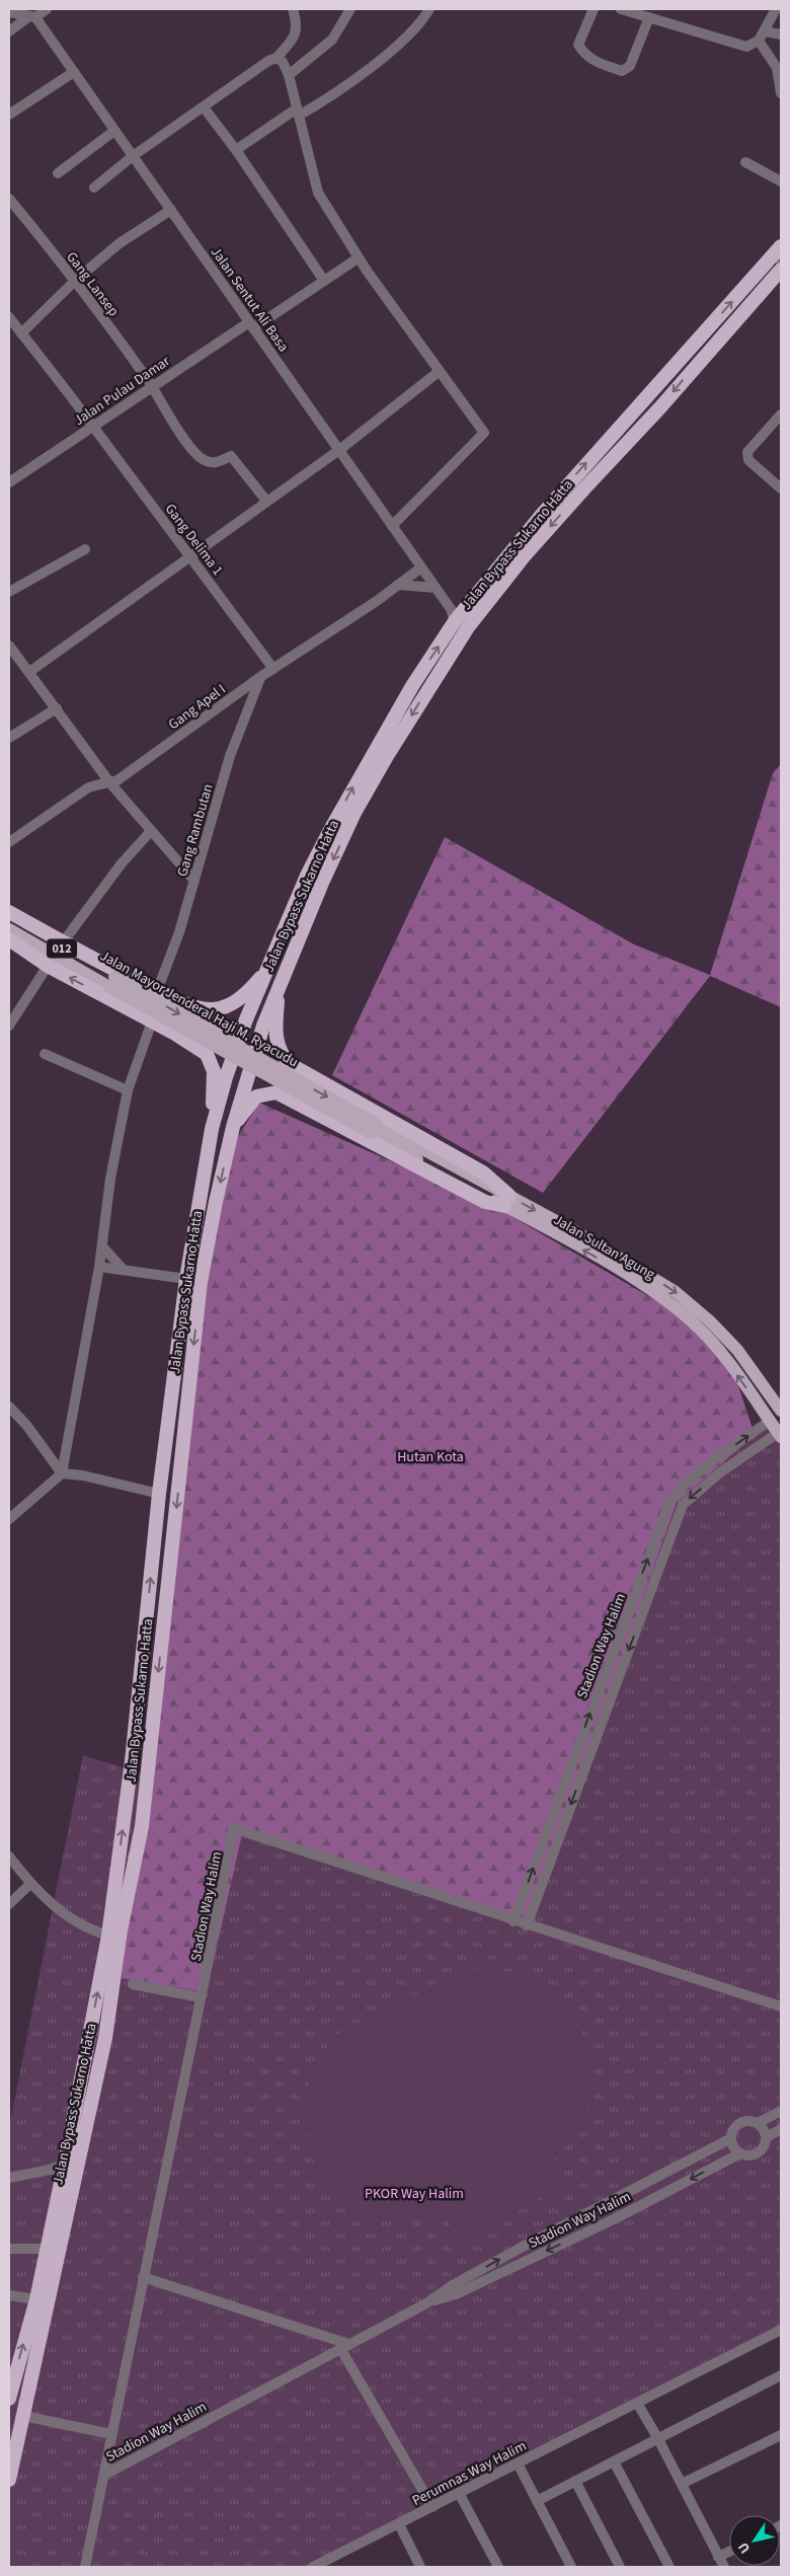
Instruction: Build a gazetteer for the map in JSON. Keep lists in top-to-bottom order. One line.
{"streets":{"highway":["Jalan Bypass Sukarno Hatta"],"main road":["012","Jalan Mayor Jenderal Haji M. Ryacudu","Jalan Sultan Agung"],"street":["Gang Lansep","Jalan Sentut Ali Basa","Jalan Pulau Damar","Gang Delima 1","Gang Apel I","Gang Rambutan","Stadion Way Halim","Perumnas Way Halim"]},"crossings":[["Gang Lansep","Jalan Pulau Damar"],["Jalan Sentut Ali Basa","Jalan Pulau Damar"],["Jalan Sentut Ali Basa","Jalan Bypass Sukarno Hatta"],["Jalan Sentut Ali Basa","Gang Apel I"],["Jalan Pulau Damar","Gang Delima 1"],["Gang Delima 1","Gang Apel I"],["Gang Apel I","Gang Rambutan"],["Jalan Mayor Jenderal Haji M. Ryacudu","Jalan Sultan Agung"],["Jalan Sultan Agung","Stadion Way Halim"]],"parks":["Hutan Kota","PKOR Way Halim"],"north":"bottom left"}
